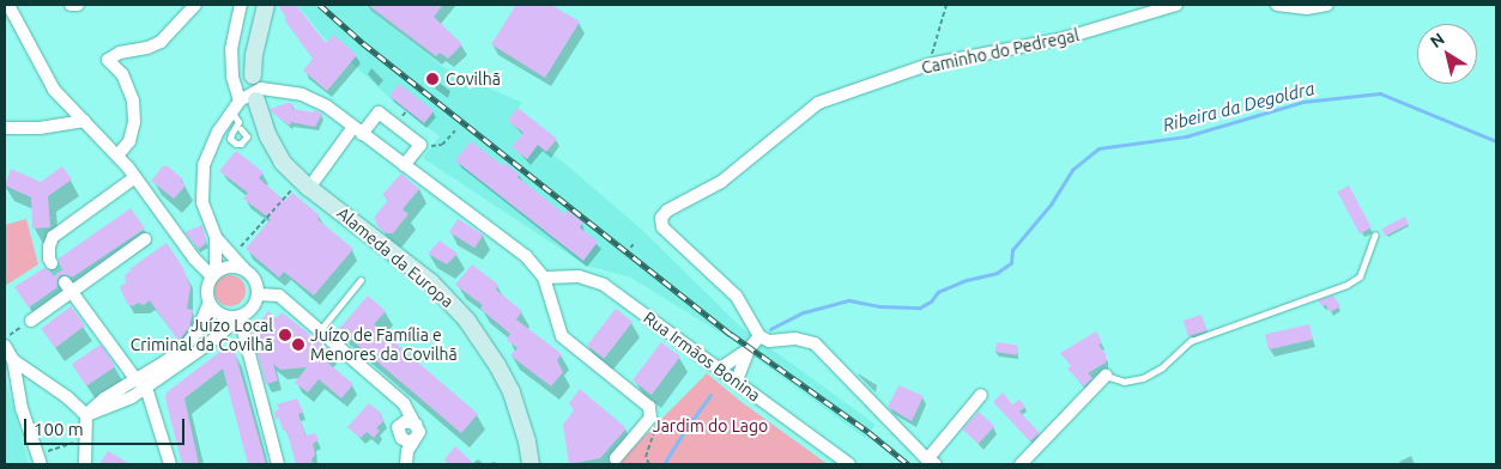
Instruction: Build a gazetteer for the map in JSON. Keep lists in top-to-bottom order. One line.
{"streets":{"main road":["Alameda da Europa"],"street":["Caminho do Pedregal","Rua Irmãos Bonina"]},"water":["Ribeira da Degoldra"],"parks":["Jardim do Lago"],"places":["Covilhã","Juízo Local Criminal da Covilhã","Juízo de Família e Menores da Covilhã"],"scale_bar":"100 m","north":"top left"}
